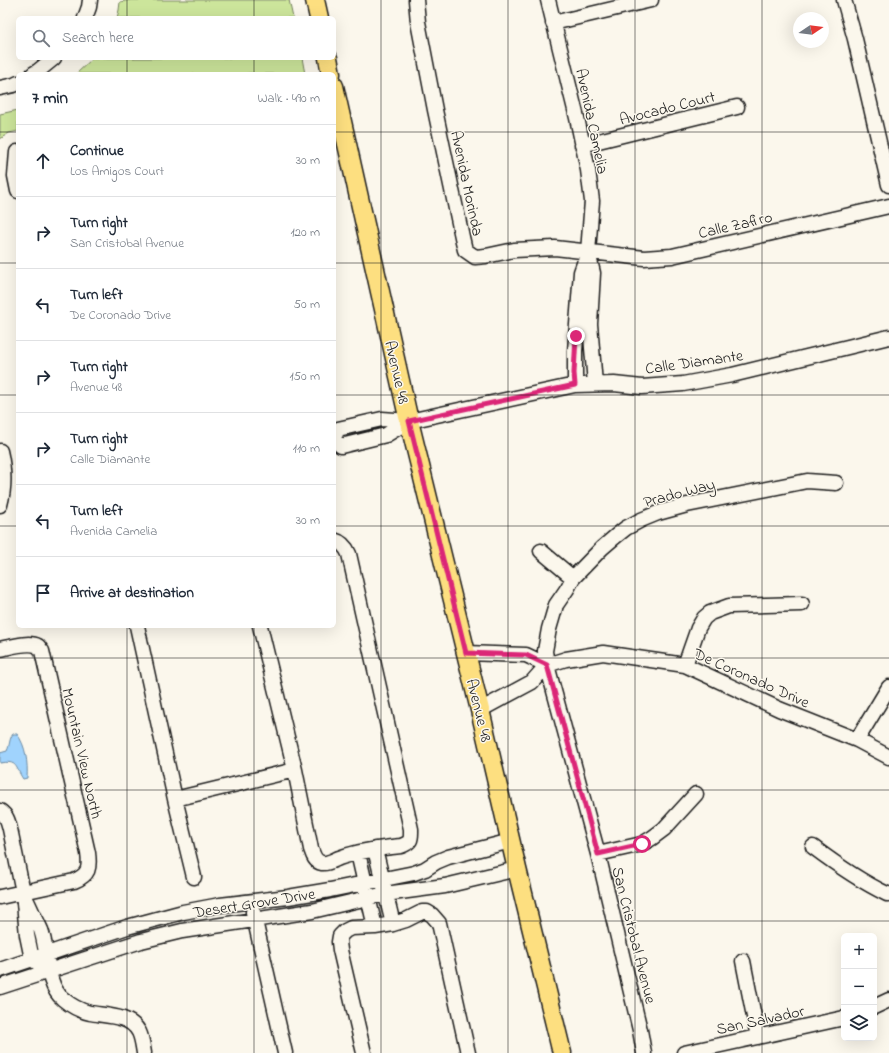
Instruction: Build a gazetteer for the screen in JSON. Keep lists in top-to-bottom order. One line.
{"streets":{"main road":["Avenue 48"],"street":["Avocado Court","Avenida Camelia","Avenida Morinda","Calle Zafiro","Calle Diamante","Prado Way","De Coronado Drive","Mountain View North","Desert Grove Drive","San Cristobal Avenue","San Salvador"]},"crossings":[["Avocado Court","Avenida Camelia"],["Avenida Camelia","Avenida Morinda"],["Avenida Camelia","Calle Zafiro"],["Avenida Camelia","Calle Diamante"],["Avenida Morinda","Calle Zafiro"],["Calle Diamante","Avenue 48"],["Avenue 48","Desert Grove Drive"],["Prado Way","De Coronado Drive"],["Prado Way","San Cristobal Avenue"],["De Coronado Drive","San Cristobal Avenue"]],"north":"right","page":{"search":"Search here","heading":["7 min","Walk · 490 m"],"list":[["Continue","Los Amigos Court","30 m"],["Turn right","San Cristobal Avenue","120 m"],["Turn left","De Coronado Drive","50 m"],["Turn right","Avenue 48","150 m"],["Turn right","Calle Diamante","110 m"],["Turn left","Avenida Camelia","30 m"],"Arrive at destination"],"map_buttons":["+","−"]}}
